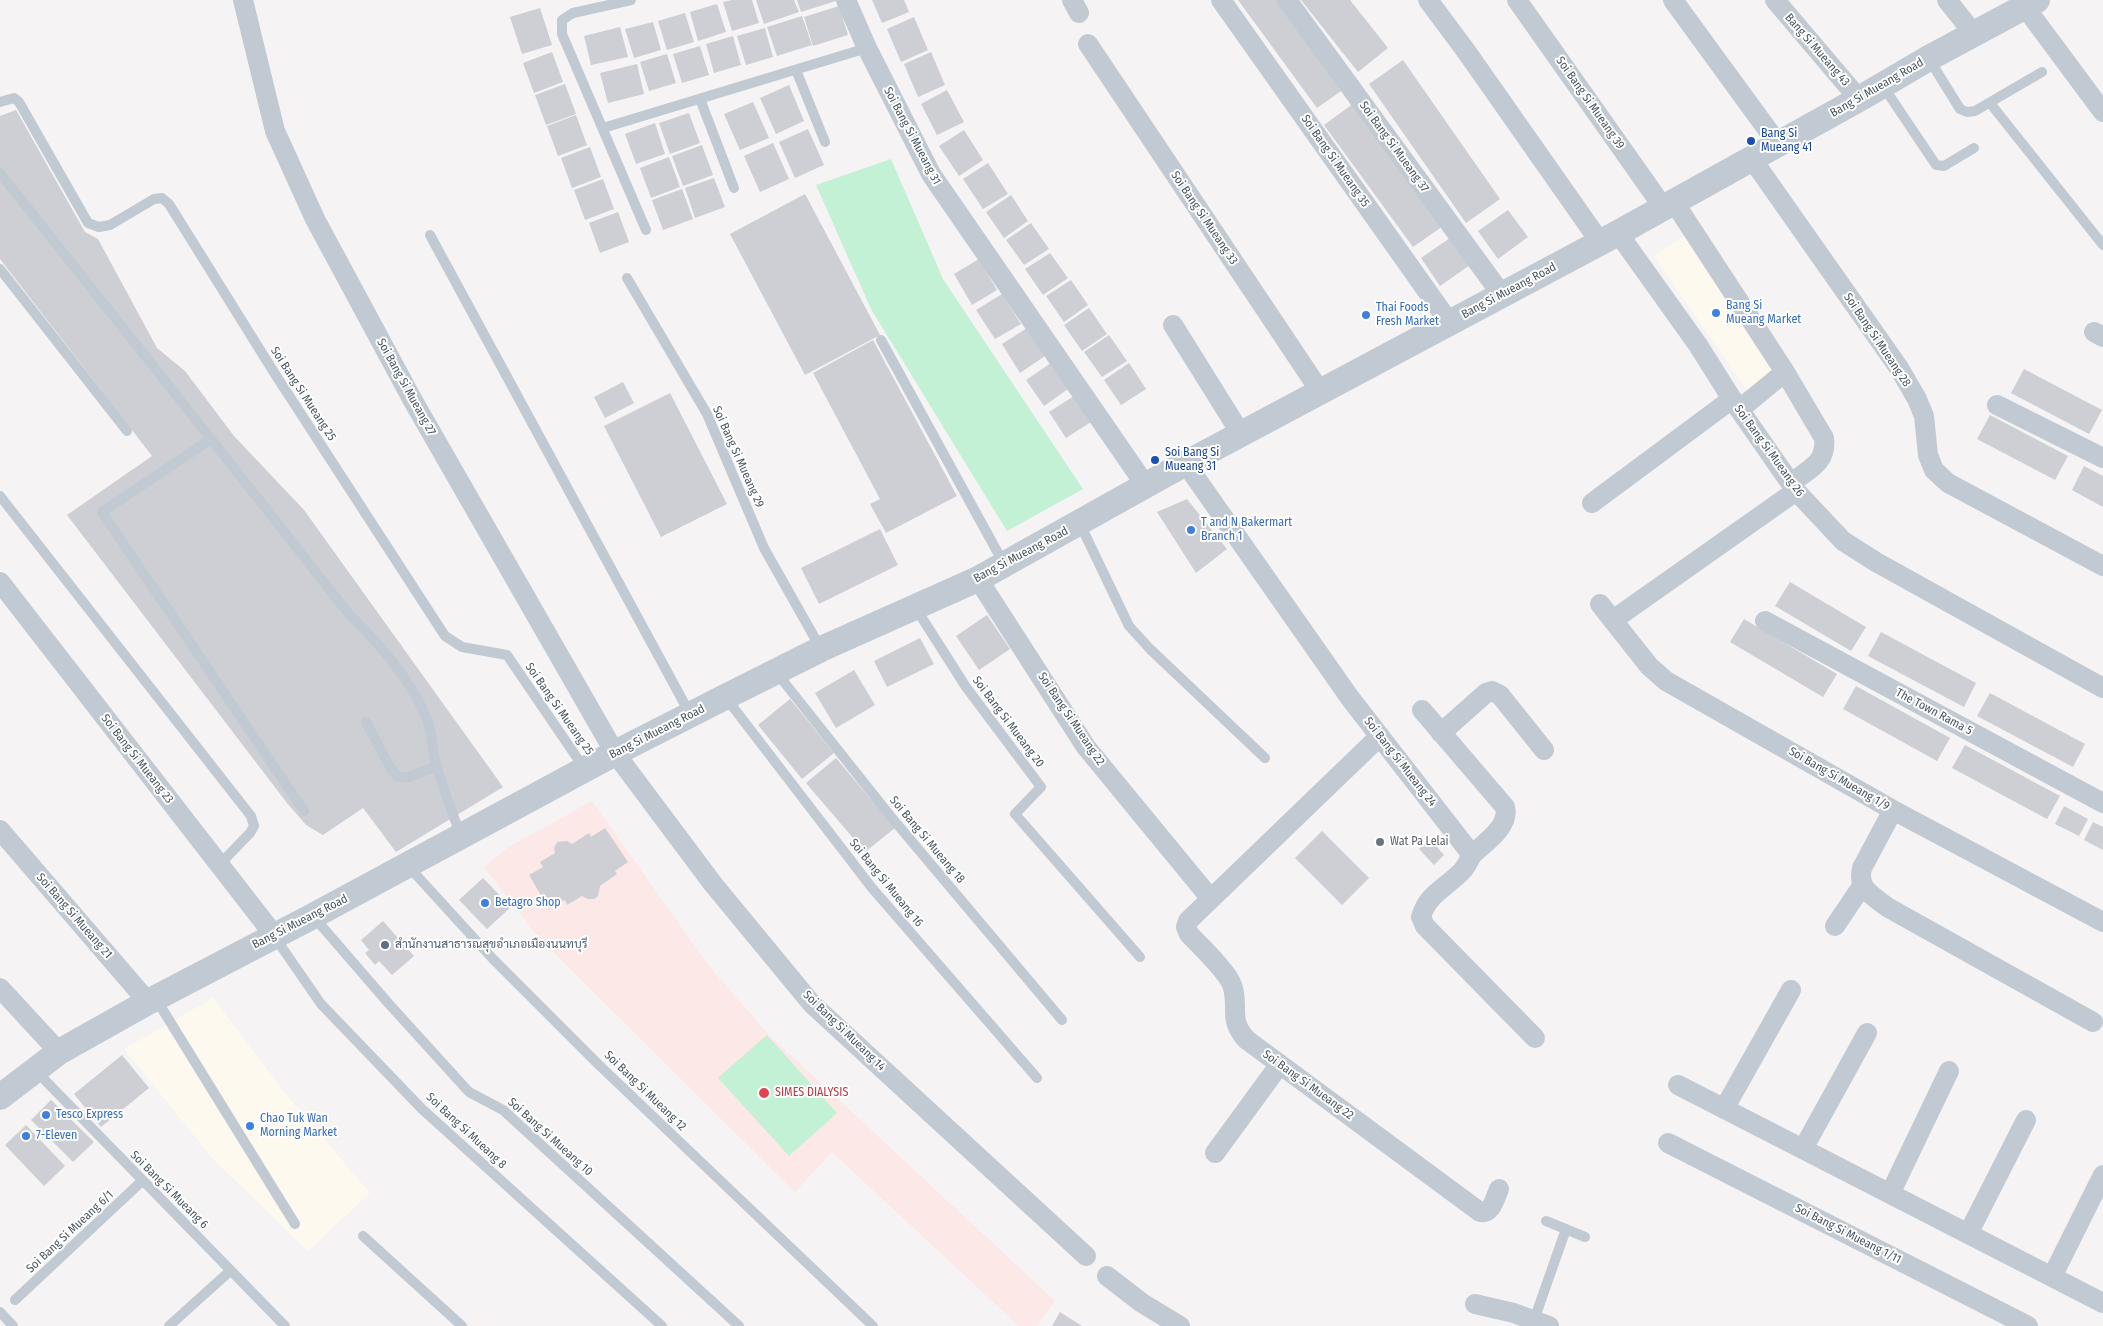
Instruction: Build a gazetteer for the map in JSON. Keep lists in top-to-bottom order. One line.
{"streets":{"street":["Bang Si Mueang 43","Bang Si Mueang Road","Soi Bang Si Mueang 39","Soi Bang Si Mueang 31","Soi Bang Si Mueang 37","Soi Bang Si Mueang 35","Soi Bang Si Mueang 33","Soi Bang Si Mueang 28","Soi Bang Si Mueang 27","Soi Bang Si Mueang 26","The Town Rama 5","Soi Bang Si Mueang 22","Soi Bang Si Mueang 23","Soi Bang Si Mueang 24","Soi Bang Si Mueang 1/9","Soi Bang Si Mueang 21","Soi Bang Si Mueang 14","Soi Bang Si Mueang 1/11"],"lane":["Soi Bang Si Mueang 25","Soi Bang Si Mueang 29","Soi Bang Si Mueang 20","Soi Bang Si Mueang 18","Soi Bang Si Mueang 16","Soi Bang Si Mueang 12","Soi Bang Si Mueang 8","Soi Bang Si Mueang 10","Soi Bang Si Mueang 6","Soi Bang Si Mueang 6/1"]},"crossings":[["Bang Si Mueang 43","Bang Si Mueang Road"],["Bang Si Mueang Road","Soi Bang Si Mueang 39"],["Bang Si Mueang Road","Soi Bang Si Mueang 31"],["Bang Si Mueang Road","Soi Bang Si Mueang 37"],["Bang Si Mueang Road","Soi Bang Si Mueang 35"],["Bang Si Mueang Road","Soi Bang Si Mueang 33"],["Bang Si Mueang Road","Soi Bang Si Mueang 28"],["Bang Si Mueang Road","Soi Bang Si Mueang 27"],["Bang Si Mueang Road","Soi Bang Si Mueang 25"],["Bang Si Mueang Road","Soi Bang Si Mueang 26"],["Bang Si Mueang Road","Soi Bang Si Mueang 29"],["Bang Si Mueang Road","Soi Bang Si Mueang 22"],["Bang Si Mueang Road","Soi Bang Si Mueang 20"],["Bang Si Mueang Road","Soi Bang Si Mueang 23"],["Bang Si Mueang Road","Soi Bang Si Mueang 24"],["Bang Si Mueang Road","Soi Bang Si Mueang 18"],["Bang Si Mueang Road","Soi Bang Si Mueang 16"],["Bang Si Mueang Road","Soi Bang Si Mueang 21"],["Bang Si Mueang Road","Soi Bang Si Mueang 14"],["Bang Si Mueang Road","Soi Bang Si Mueang 12"],["Bang Si Mueang Road","Soi Bang Si Mueang 8"],["Bang Si Mueang Road","Soi Bang Si Mueang 10"],["Bang Si Mueang Road","Soi Bang Si Mueang 6"],["Soi Bang Si Mueang 39","Soi Bang Si Mueang 26"],["Soi Bang Si Mueang 27","Soi Bang Si Mueang 14"],["Soi Bang Si Mueang 22","Soi Bang Si Mueang 24"],["Soi Bang Si Mueang 23","Soi Bang Si Mueang 8"],["Soi Bang Si Mueang 6","Soi Bang Si Mueang 6/1"]],"places":["Bang Si Mueang 41","Bang Si Mueang Market","Thai Foods Fresh Market","Soi Bang Si Mueang 31","T and N Bakermart Branch 1","Wat Pa Lelai","Betagro Shop","สำนักงานสาธารณสุขอำเภอเมืองนนทบุรี","SIMES DIALYSIS","Tesco Express","Chao Tuk Wan Morning Market","7-Eleven"]}
